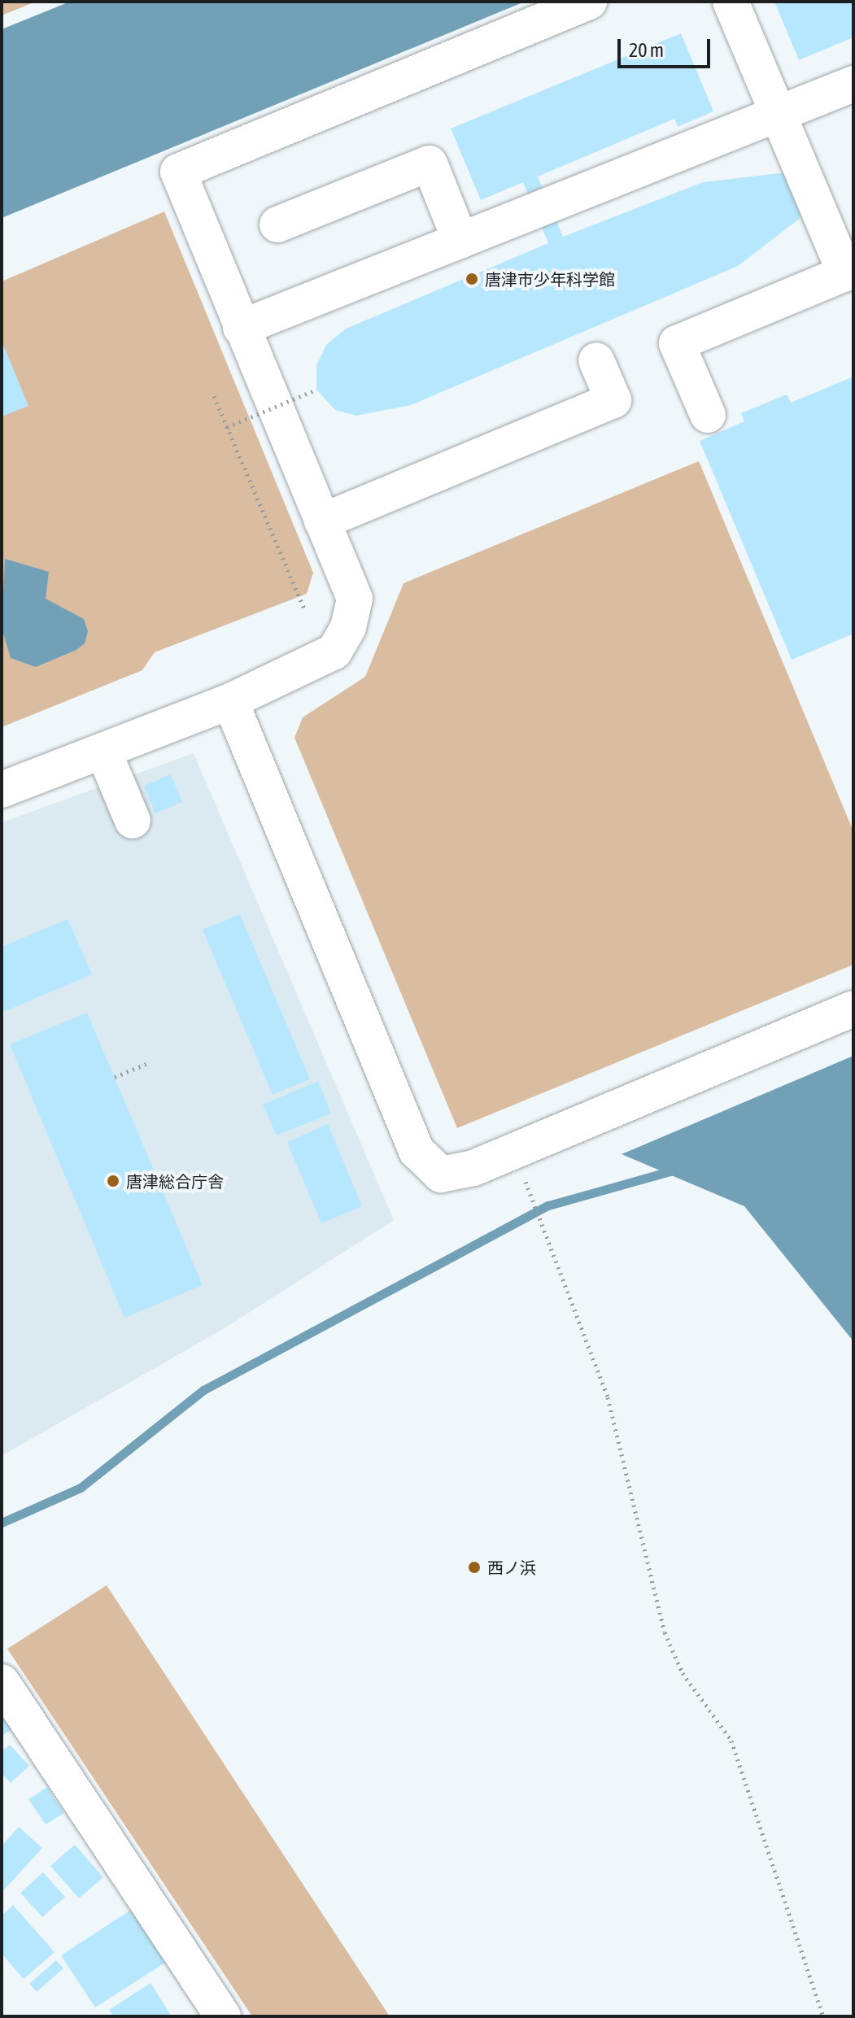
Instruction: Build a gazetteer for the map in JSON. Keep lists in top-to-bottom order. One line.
{"places":["唐津市少年科学館","唐津総合庁舎","西ノ浜"],"scale_bar":"20 m"}
